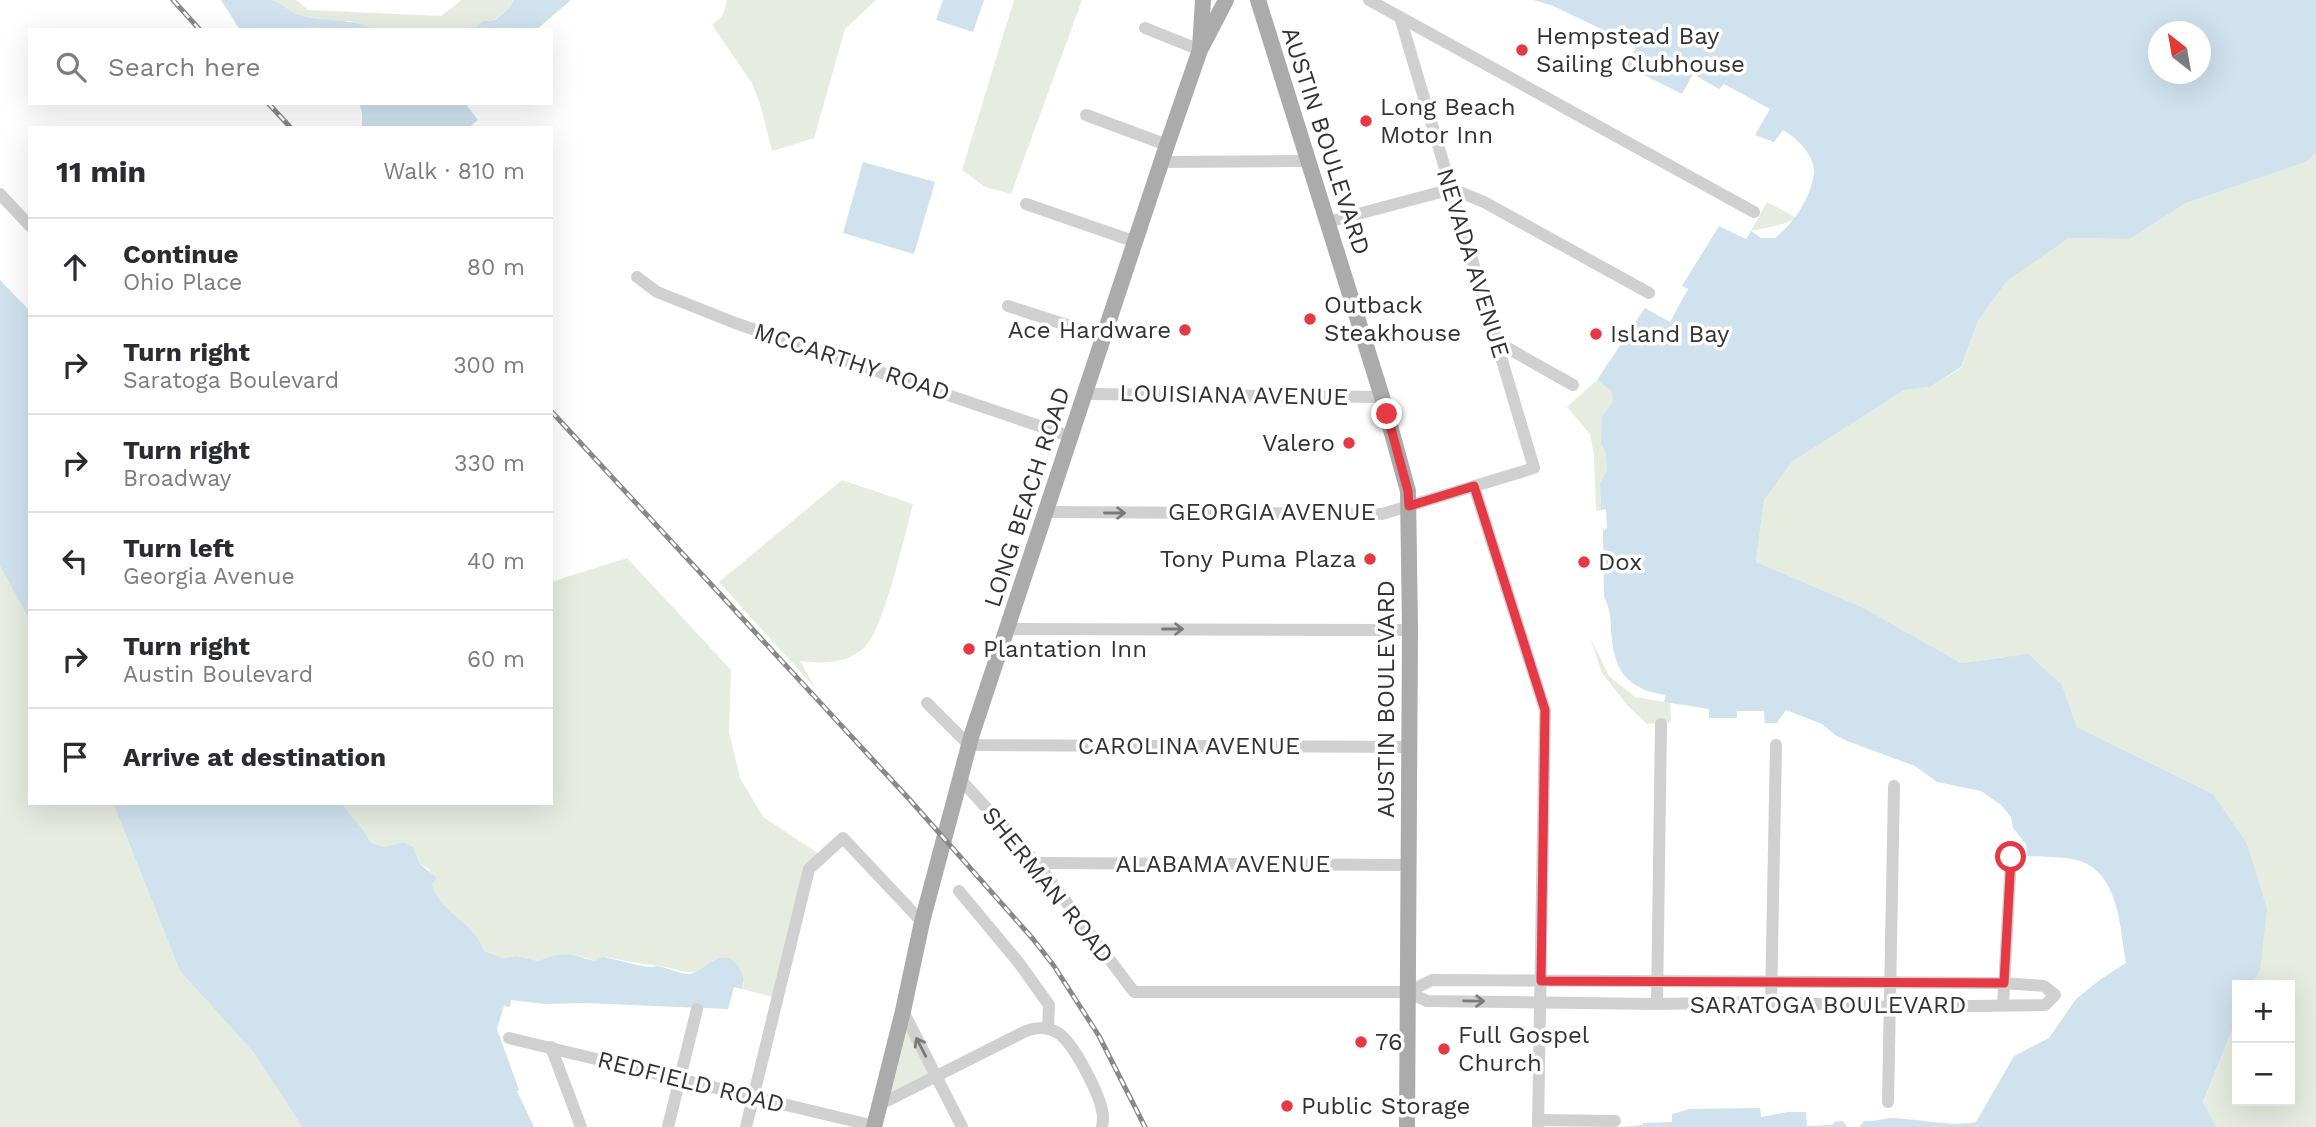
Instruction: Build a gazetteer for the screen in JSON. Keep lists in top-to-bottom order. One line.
{"streets":{"main road":["AUSTIN BOULEVARD","LONG BEACH ROAD"],"street":["NEVADA AVENUE","MCCARTHY ROAD","LOUISIANA AVENUE","GEORGIA AVENUE","CAROLINA AVENUE","ALABAMA AVENUE","SHERMAN ROAD","SARATOGA BOULEVARD","REDFIELD ROAD"]},"crossings":[["AUSTIN BOULEVARD","LOUISIANA AVENUE"],["AUSTIN BOULEVARD","GEORGIA AVENUE"],["AUSTIN BOULEVARD","CAROLINA AVENUE"],["AUSTIN BOULEVARD","ALABAMA AVENUE"],["AUSTIN BOULEVARD","SARATOGA BOULEVARD"],["NEVADA AVENUE","GEORGIA AVENUE"],["MCCARTHY ROAD","LONG BEACH ROAD"],["LOUISIANA AVENUE","LONG BEACH ROAD"],["LONG BEACH ROAD","GEORGIA AVENUE"],["LONG BEACH ROAD","CAROLINA AVENUE"],["LONG BEACH ROAD","SHERMAN ROAD"],["LONG BEACH ROAD","REDFIELD ROAD"],["ALABAMA AVENUE","SHERMAN ROAD"],["SHERMAN ROAD","SARATOGA BOULEVARD"]],"one_way":["GEORGIA AVENUE"],"places":["Hempstead Bay Sailing Clubhouse","Long Beach Motor Inn","Outback Steakhouse","Ace Hardware","Island Bay","Valero","Tony Puma Plaza","Dox","Plantation Inn","76","Full Gospel Church","Public Storage"],"north":"top left","page":{"search":"Search here","heading":["11 min","Walk · 810 m"],"list":[["Continue","Ohio Place","80 m"],["Turn right","Saratoga Boulevard","300 m"],["Turn right","Broadway","330 m"],["Turn left","Georgia Avenue","40 m"],["Turn right","Austin Boulevard","60 m"],"Arrive at destination"],"map_buttons":["+","−"]}}
